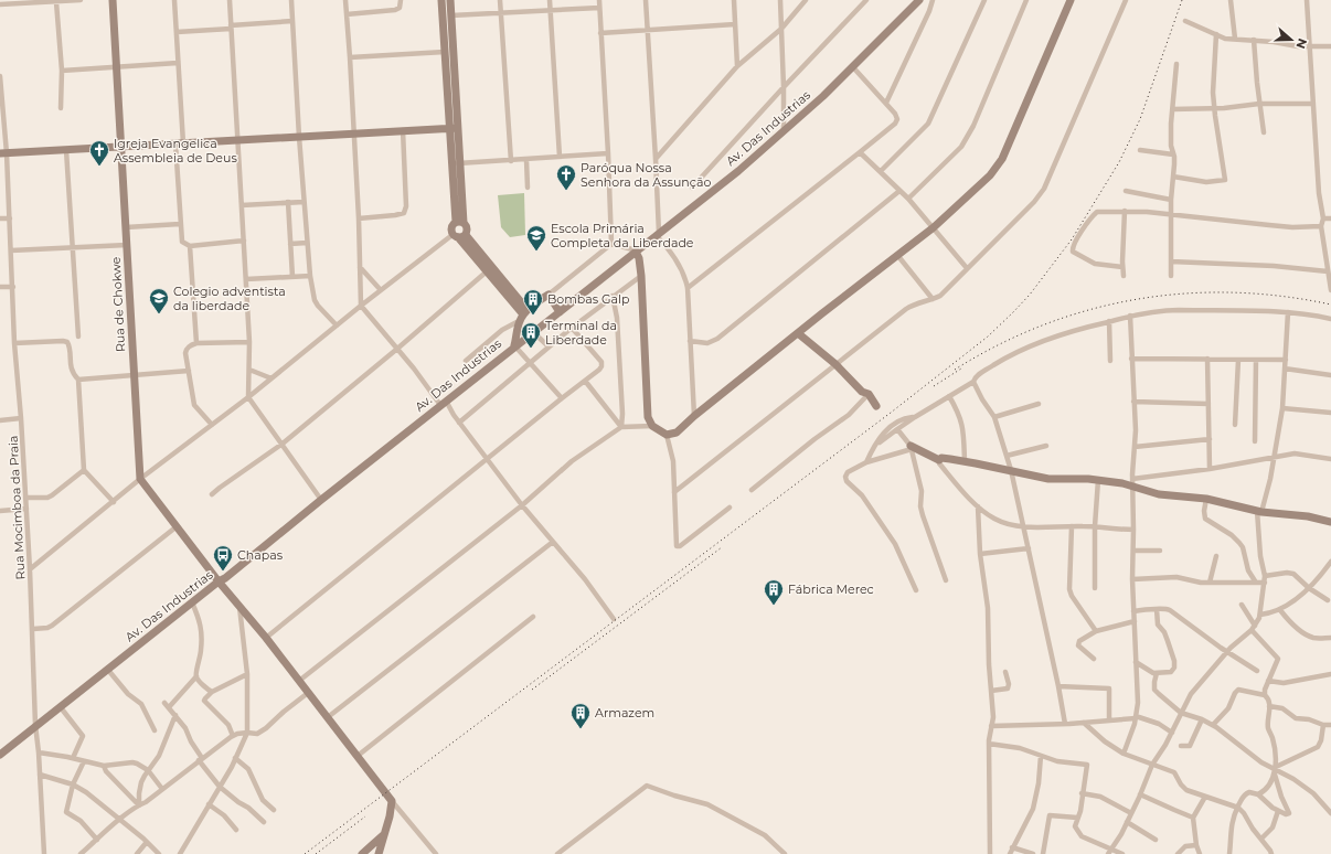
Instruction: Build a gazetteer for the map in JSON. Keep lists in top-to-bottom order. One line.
{"streets":{"street":["Av. Das Industrias","Rua de Chokwe","Rua Mocimboa da Praia"]},"crossings":[["Av. Das Industrias","Rua Mocimboa da Praia"]],"places":{"church":["Igreja Evangelica Assembleia de Deus","Paróqua Nossa Senhora da Assunção"],"school or university":["Escola Primária Completa da Liberdade","Colegio adventista da liberdade"],"building":["Bombas Galp","Terminal da Liberdade","Fábrica Merec","Armazem"],"bus stop":["Chapas"]},"north":"right"}
